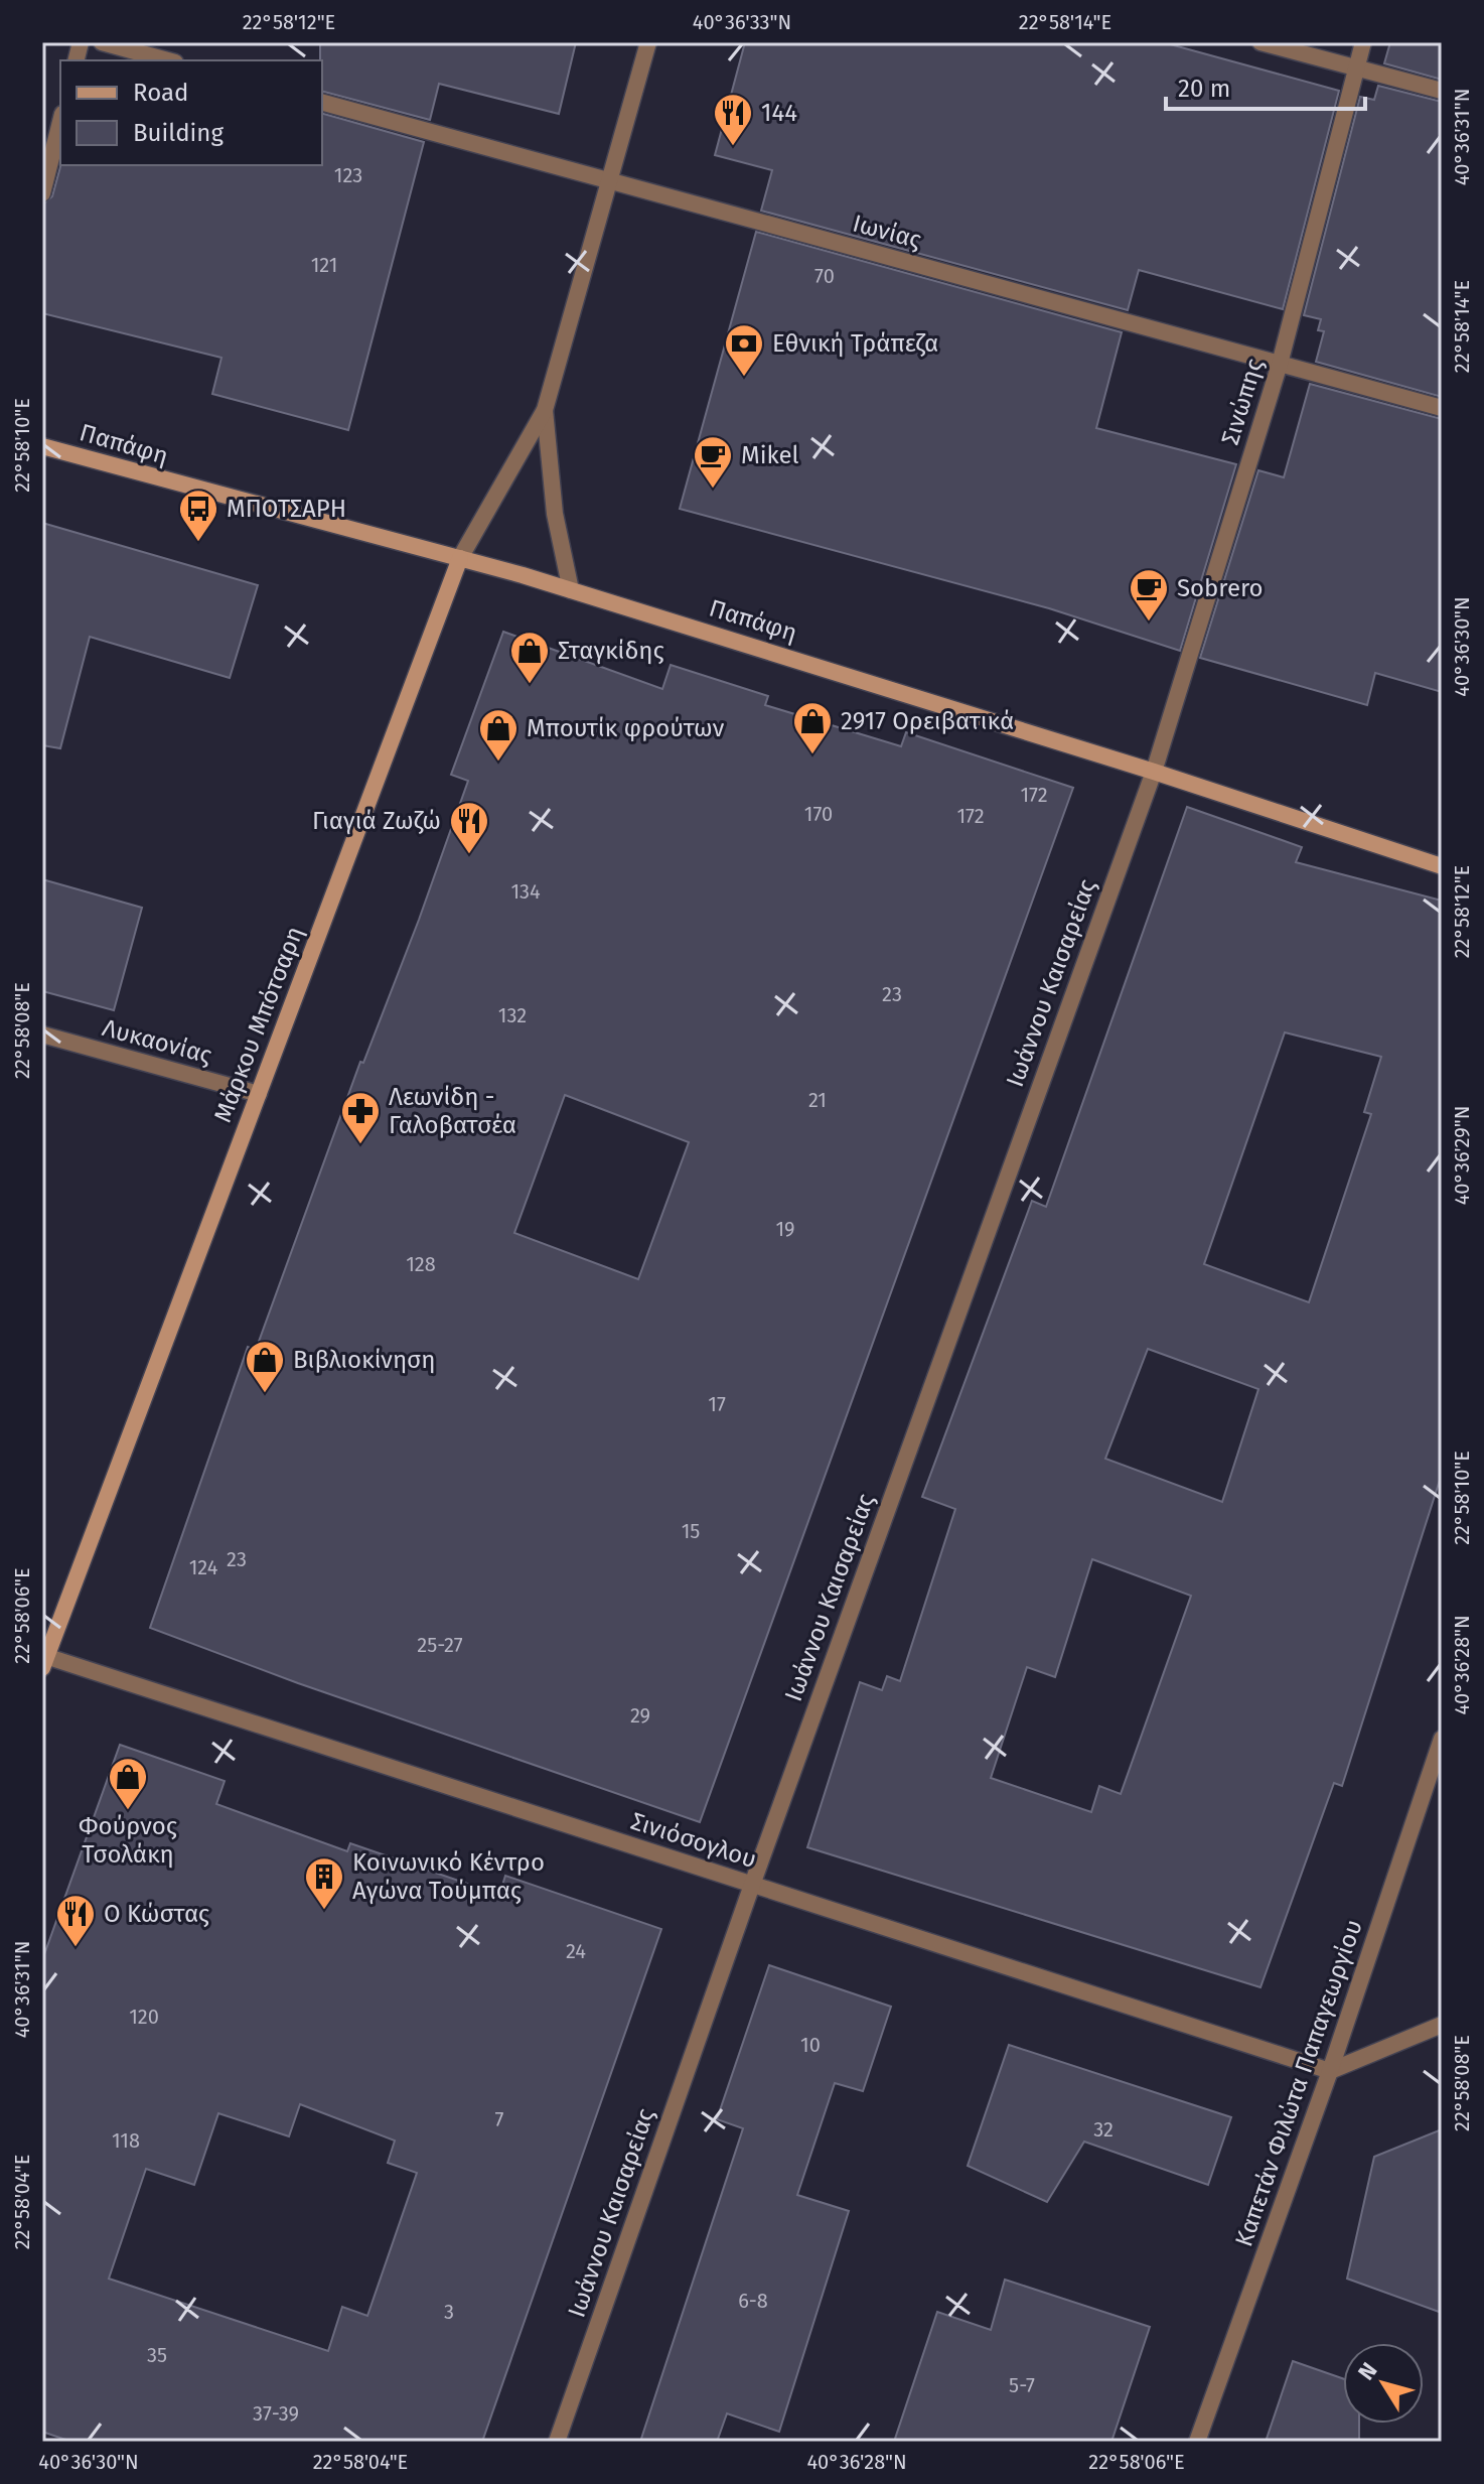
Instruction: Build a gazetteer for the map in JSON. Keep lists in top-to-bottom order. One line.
{"streets":{"main road":["Παπάφη","Μάρκου Μπότσαρη"],"street":["Ιωνίας","Σινώπης","Ιωάννου Καισαρείας","Λυκαονίας","Σινιόσογλου","Καπετάν Φιλώτα Παπαγεωργίου"]},"crossings":[["Ιωνίας","Σινώπης"],["Ιωνίας","Μάρκου Μπότσαρη"],["Σινώπης","Παπάφη"],["Σινώπης","Ιωάννου Καισαρείας"],["Παπάφη","Ιωάννου Καισαρείας"],["Παπάφη","Μάρκου Μπότσαρη"],["Ιωάννου Καισαρείας","Σινιόσογλου"],["Μάρκου Μπότσαρη","Λυκαονίας"],["Μάρκου Μπότσαρη","Σινιόσογλου"],["Σινιόσογλου","Καπετάν Φιλώτα Παπαγεωργίου"]],"places":{"restaurant":["144","Γιαγιά Ζωζώ","Ο Κώστας"],"bank":["Εθνική Τράπεζα"],"cafe":["Mikel","Sobrero"],"bus stop":["ΜΠΟΤΣΑΡΗ"],"shop":["Σταγκίδης","2917 Ορειβατικά","Μπουτίκ φρούτων","Βιβλιοκίνηση","Φούρνος Τσολάκη"],"pharmacy":["Λεωνίδη - Γαλοβατσέα"],"building":["Κοινωνικό Κέντρο Αγώνα Τούμπας"]},"house_numbers":["123","121","70","172","170","172","134","23","132","21","19","128","17","15","23","124","25-27","29","24","120","10","7","32","118","6-8","3","35","5-7","37-39"],"legend":["Road","Building"],"scale_bar":"20 m","north":"top left","coordinates":["22°58'12\"E","40°36'33\"N","22°58'14\"E","40°36'31\"N","22°58'10\"E","40°36'30\"N","22°58'08\"E","40°36'29\"N","22°58'06\"E","40°36'28\"N","22°58'04\"E"]}
